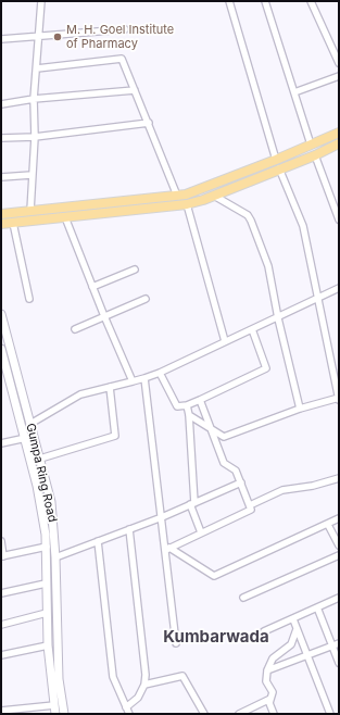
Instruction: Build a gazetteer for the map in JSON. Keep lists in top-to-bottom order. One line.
{"streets":{"street":["Gumpa Ring Road"]},"districts":["Kumbarwada"],"places":["M. H. Goel Institute of Pharmacy"]}
